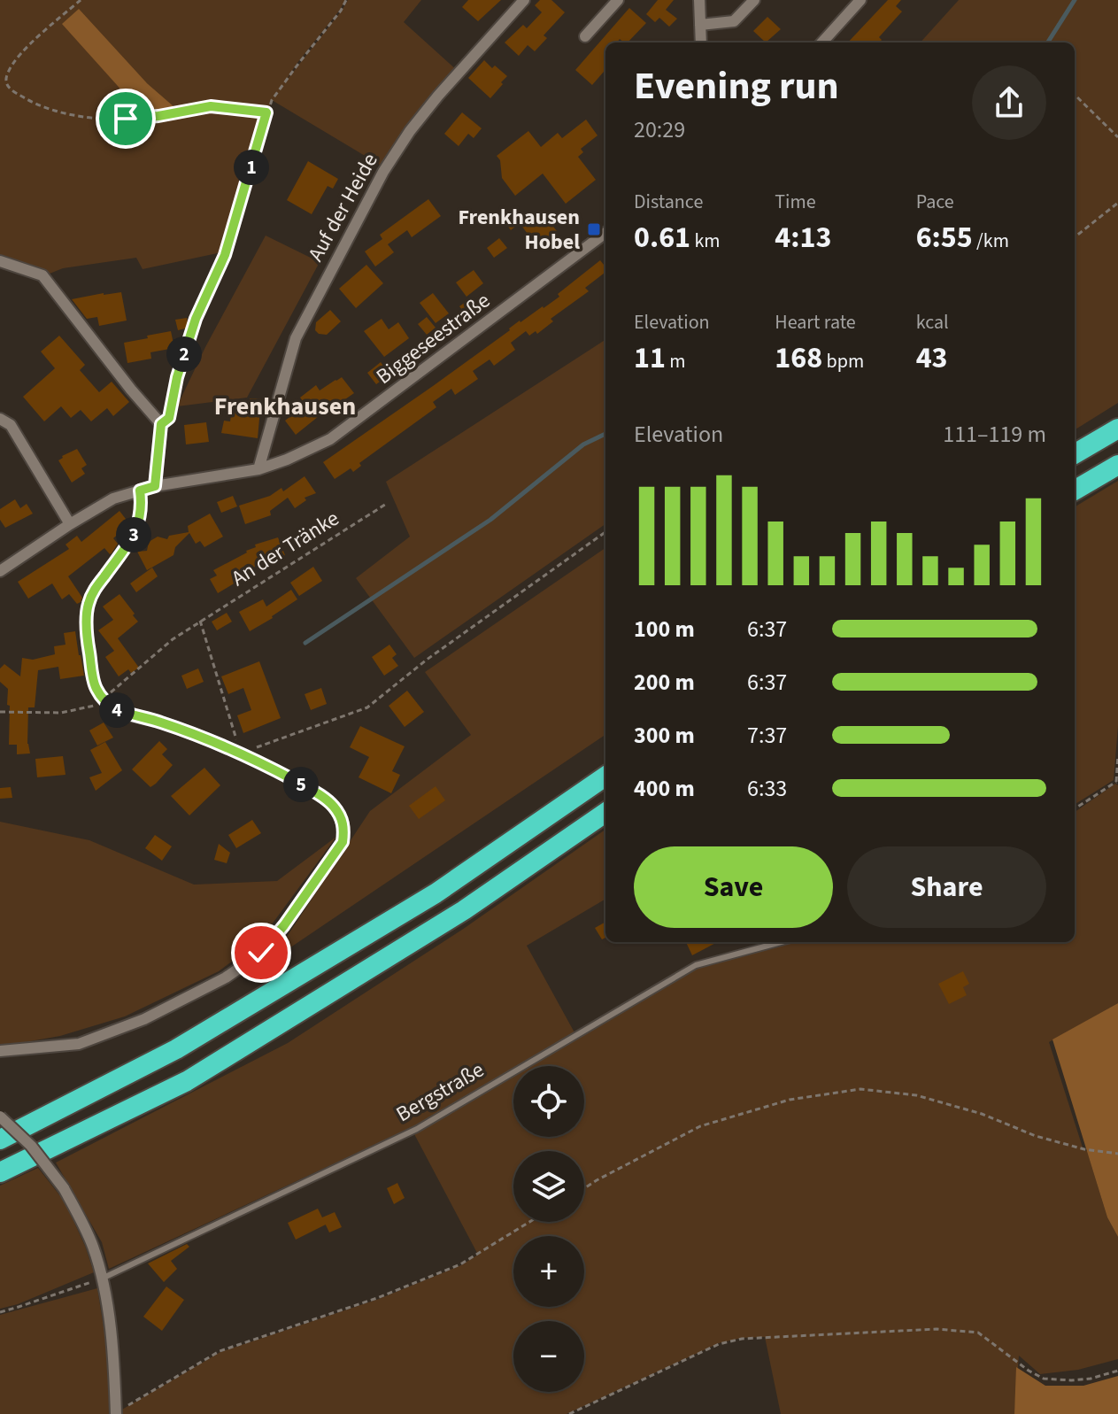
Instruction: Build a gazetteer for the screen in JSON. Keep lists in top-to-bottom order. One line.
{"streets":{"street":["Auf der Heide","Biggeseestraße"],"lane":["Bergstraße"],"path":["An der Tränke"]},"crossings":[["Auf der Heide","Biggeseestraße"]],"districts":["Frenkhausen"],"places":{"transit":["Frenkhausen Hobel"]},"page":{"heading":["Evening run","20:29"],"pins":["1","2","3","4","5"],"stats":[["Distance","0.61 km"],["Time","4:13"],["Pace","6:55 /km"],["Elevation","11 m"],["Heart rate","168 bpm"],["kcal","43"]],"chart":["Elevation","111–119 m"],"list":[{"name":"100 m","note":"6:37"},{"name":"200 m","note":"6:37"},{"name":"300 m","note":"7:37"},{"name":"400 m","note":"6:33"}],"buttons":["Save","Share"],"map_buttons":["+","−"]}}
